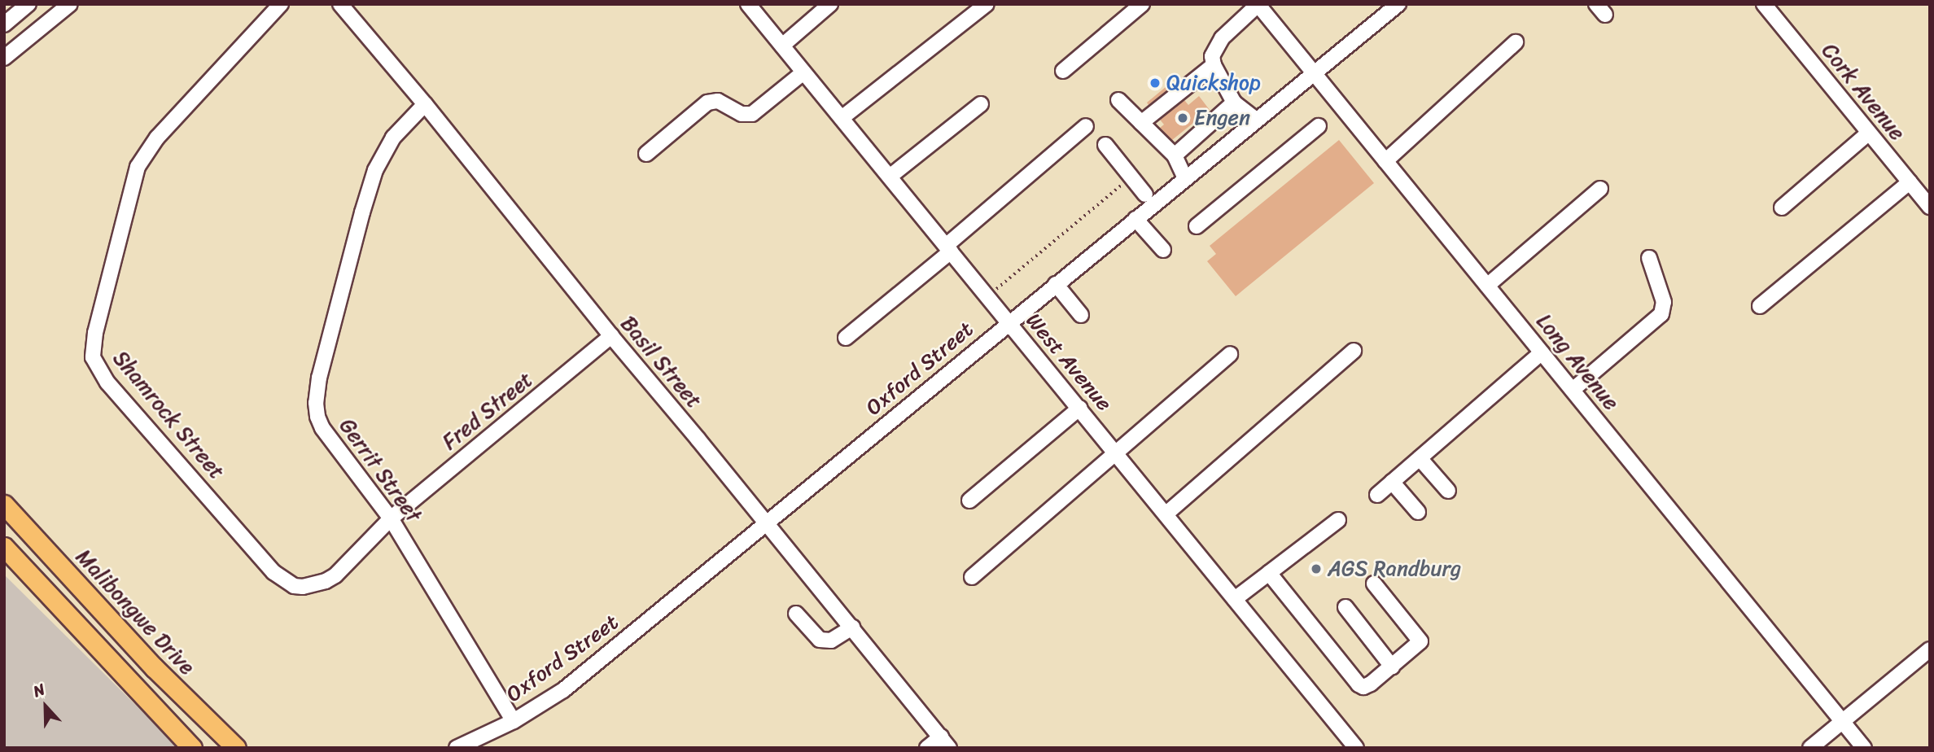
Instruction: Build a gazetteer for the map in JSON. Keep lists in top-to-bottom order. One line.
{"streets":{"main road":["Malibongwe Drive"],"street":["Cork Avenue","Basil Street","West Avenue","Long Avenue","Oxford Street","Fred Street","Shamrock Street","Gerrit Street"]},"crossings":[["Basil Street","Oxford Street"],["Basil Street","Fred Street"],["Basil Street","Gerrit Street"],["West Avenue","Oxford Street"],["Long Avenue","Oxford Street"],["Oxford Street","Gerrit Street"],["Fred Street","Shamrock Street"],["Fred Street","Gerrit Street"],["Shamrock Street","Gerrit Street"]],"places":["Quickshop","Engen","AGS Randburg"],"north":"top"}
